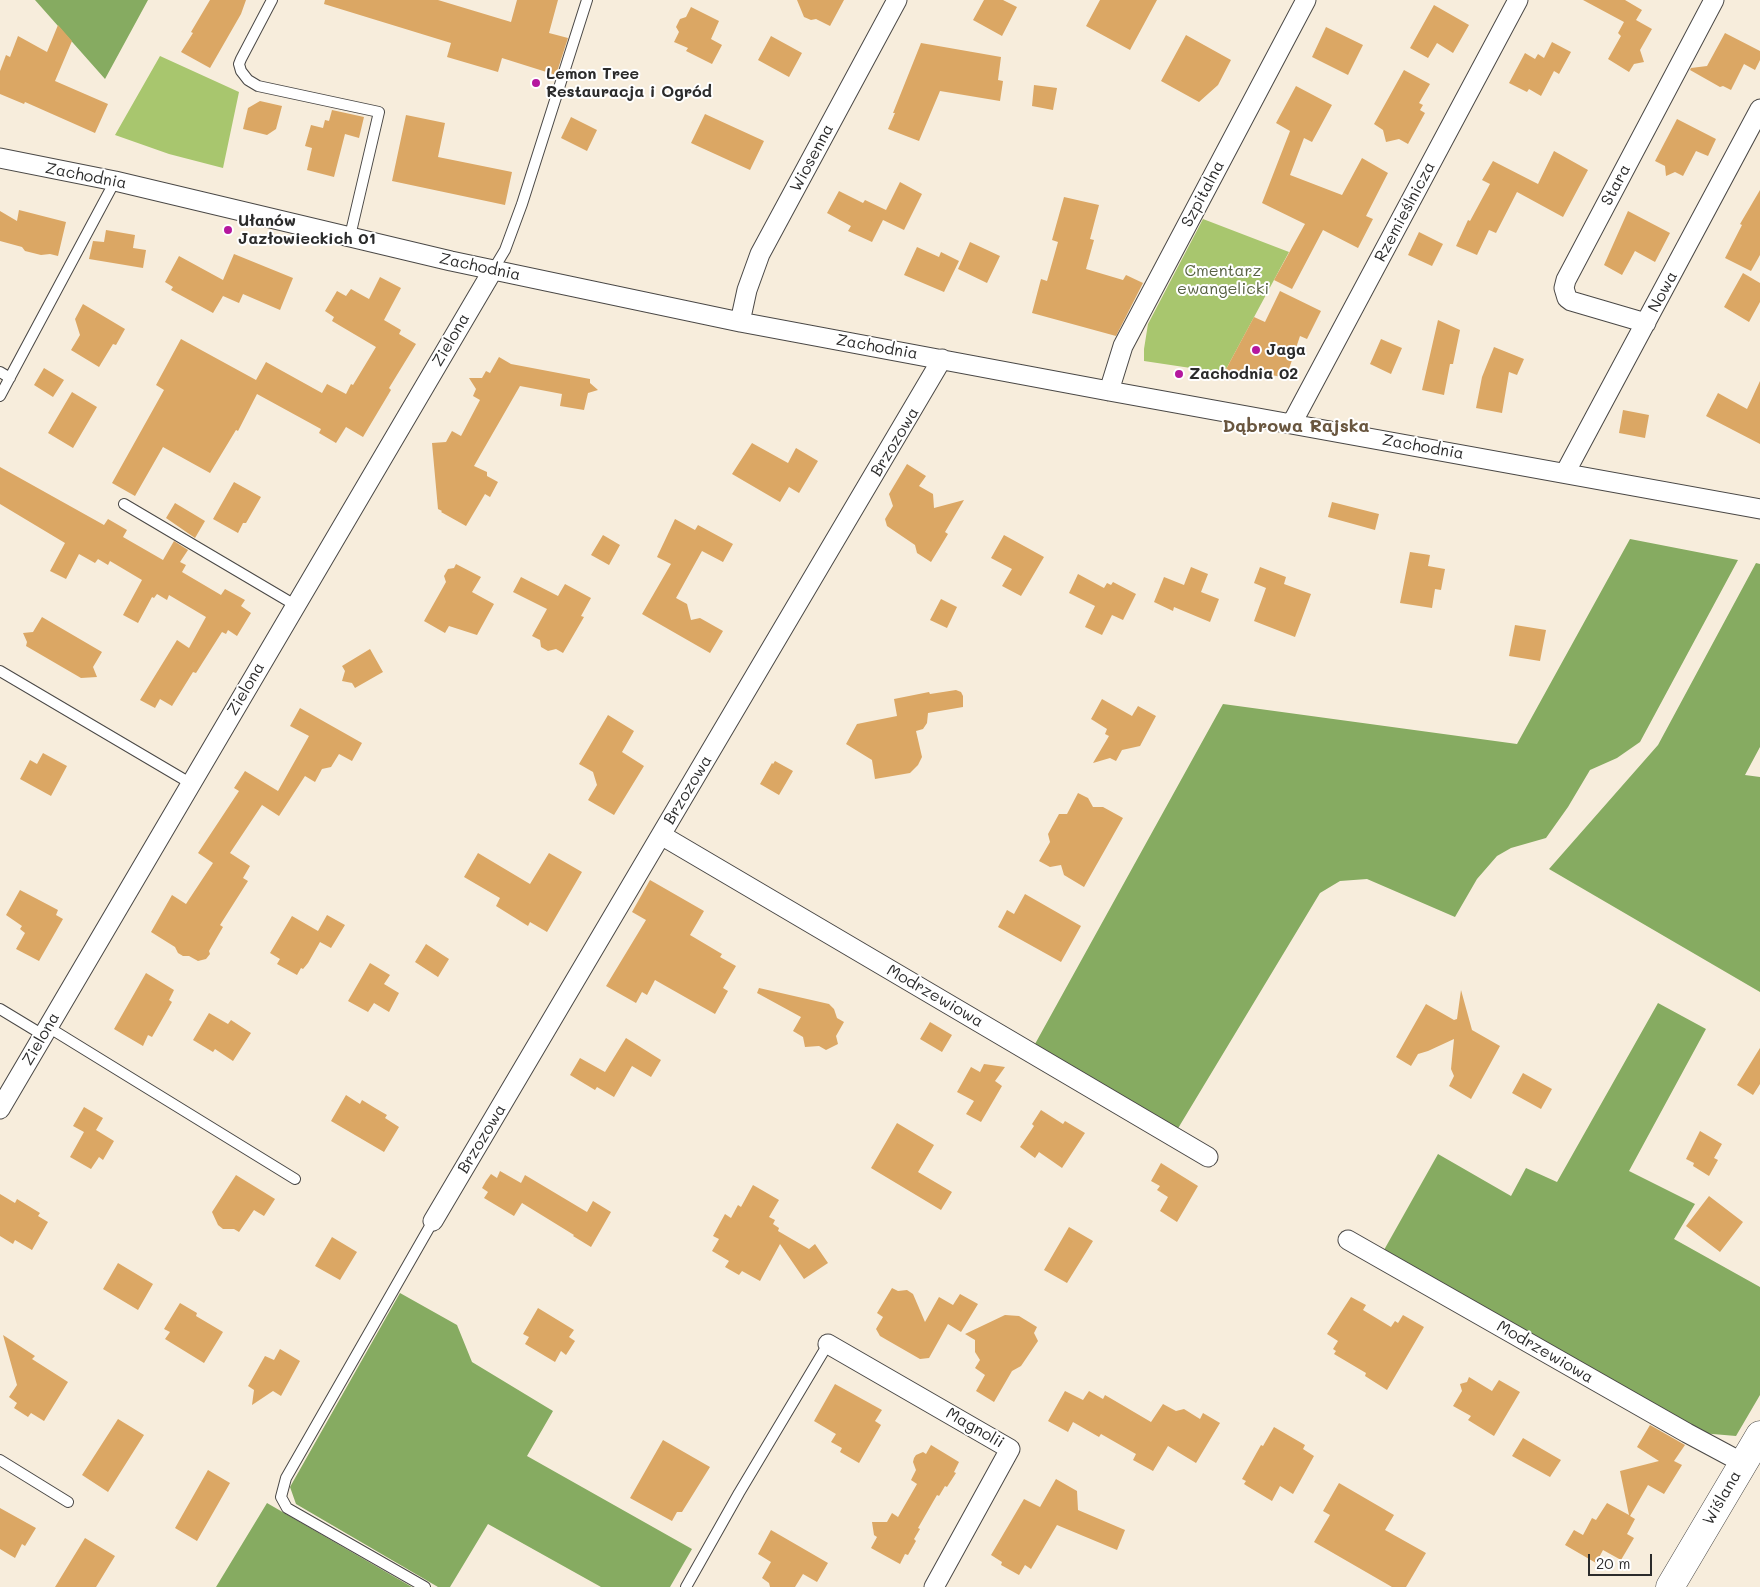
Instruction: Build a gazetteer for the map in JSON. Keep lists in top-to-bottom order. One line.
{"streets":{"main road":["Wiślana"],"street":["Wiosenna","Zachodnia","Stara","Szpitalna","Rzemieślnicza","Nowa","Zielona","Brzozowa","Modrzewiowa","Magnolii"]},"crossings":[["Wiosenna","Zachodnia"],["Zachodnia","Szpitalna"],["Zachodnia","Rzemieślnicza"],["Zachodnia","Nowa"],["Zachodnia","Zielona"],["Zachodnia","Brzozowa"],["Stara","Nowa"],["Brzozowa","Modrzewiowa"],["Modrzewiowa","Wiślana"]],"districts":["Dąbrowa Rajska"],"parks":["Cmentarz ewangelicki"],"places":["Lemon Tree Restauracja i Ogród","Ułanów Jazłowieckich 01","Jaga","Zachodnia 02"],"scale_bar":"20 m"}
